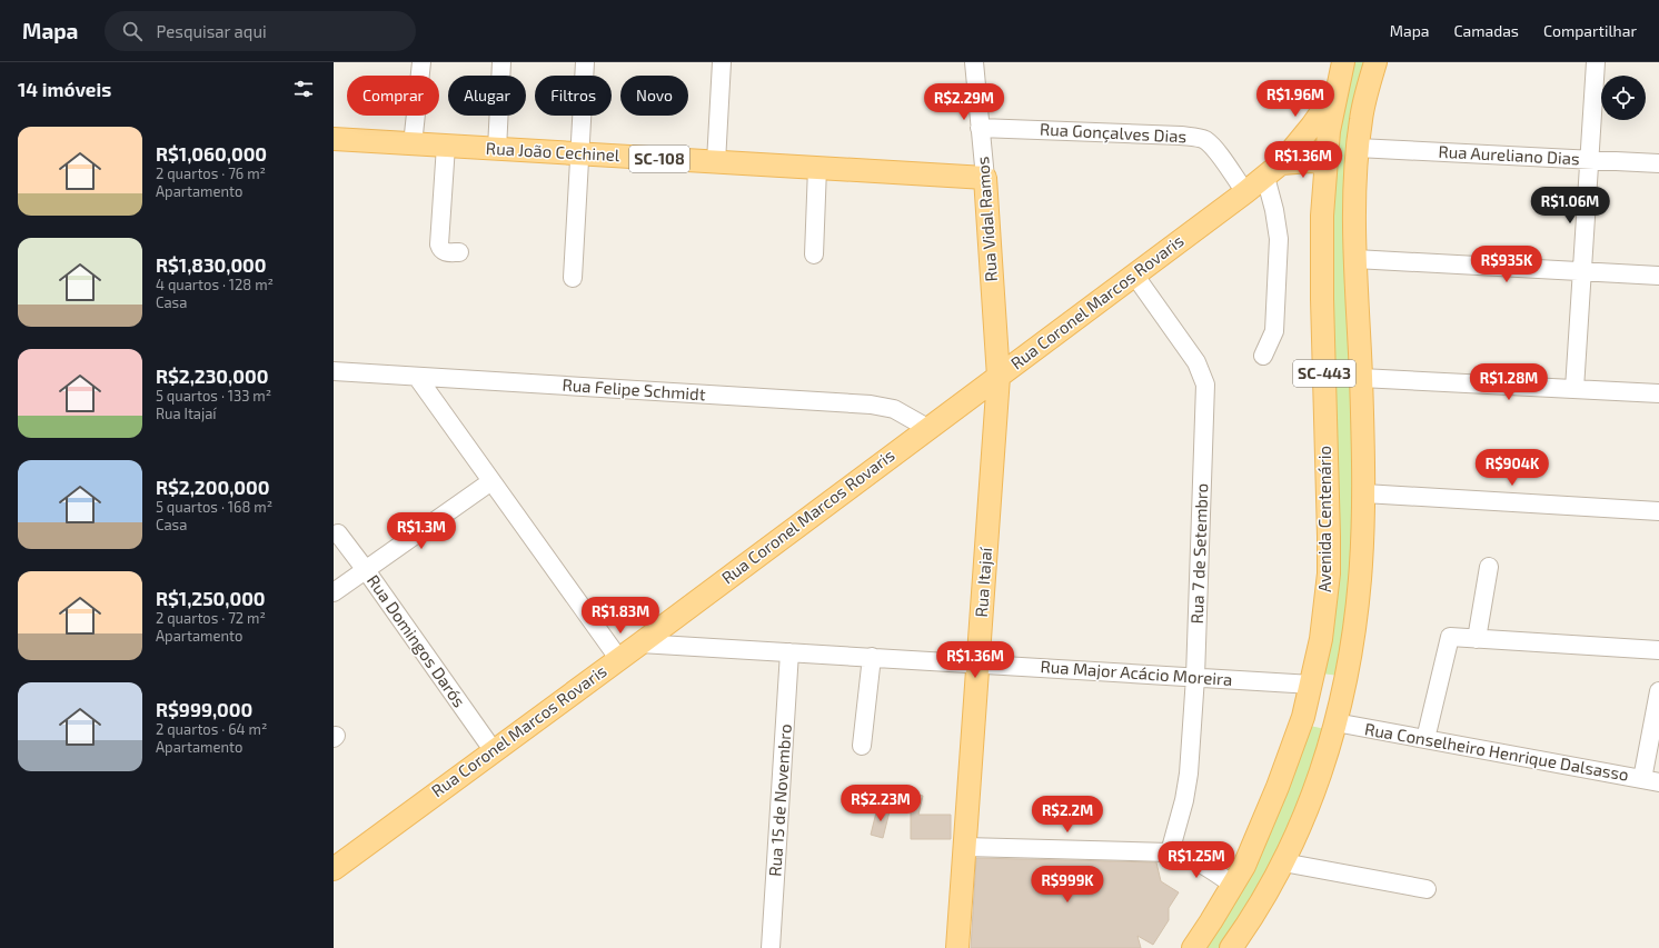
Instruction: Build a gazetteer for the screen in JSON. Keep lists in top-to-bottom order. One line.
{"streets":{"main road":["Rua João Cechinel","SC-108","Rua Vidal Ramos","Rua Coronel Marcos Rovaris","SC-443","Avenida Centenário","Rua Itajaí"],"street":["Rua Gonçalves Dias","Rua Aureliano Dias","Rua Felipe Schmidt","Rua 7 de Setembro","Rua Domingos Darós","Rua Major Acácio Moreira","Rua Conselheiro Henrique Dalsasso","Rua 15 de Novembro"]},"crossings":[["Rua Gonçalves Dias","Rua Vidal Ramos"],["Rua Gonçalves Dias","Rua Coronel Marcos Rovaris"],["Rua João Cechinel","Rua Vidal Ramos"],["Rua Aureliano Dias","Avenida Centenário"],["Rua Vidal Ramos","Rua Coronel Marcos Rovaris"],["Rua Vidal Ramos","Rua Itajaí"],["Rua Coronel Marcos Rovaris","Rua Felipe Schmidt"],["Rua Coronel Marcos Rovaris","Avenida Centenário"],["Rua Coronel Marcos Rovaris","Rua 7 de Setembro"],["Rua Coronel Marcos Rovaris","Rua Itajaí"],["Rua Coronel Marcos Rovaris","Rua Domingos Darós"],["Rua Coronel Marcos Rovaris","Rua Major Acácio Moreira"],["Avenida Centenário","Rua Major Acácio Moreira"],["Avenida Centenário","Rua Conselheiro Henrique Dalsasso"],["Rua 7 de Setembro","Rua Major Acácio Moreira"],["Rua Itajaí","Rua Major Acácio Moreira"],["Rua Major Acácio Moreira","Rua 15 de Novembro"]],"page":{"header":"Mapa","search":"Pesquisar aqui","nav":["Mapa","Camadas","Compartilhar"],"heading":"14 imóveis","chip":["Comprar","Alugar","Filtros","Novo"],"price":["R$1.96M","R$2.29M","R$1.36M","R$1.06M","R$935K","R$1.28M","R$904K","R$1.3M","R$1.83M","R$1.36M","R$2.23M","R$2.2M","R$1.25M","R$999K"],"list":[{"name":"R$1,060,000","note":"2 quartos · 76 m² · Apartamento"},{"name":"R$1,830,000","note":"4 quartos · 128 m² · Casa"},{"name":"R$2,230,000","note":"5 quartos · 133 m² · Rua Itajaí"},{"name":"R$2,200,000","note":"5 quartos · 168 m² · Casa"},{"name":"R$1,250,000","note":"2 quartos · 72 m² · Apartamento"},{"name":"R$999,000","note":"2 quartos · 64 m² · Apartamento"}]}}
